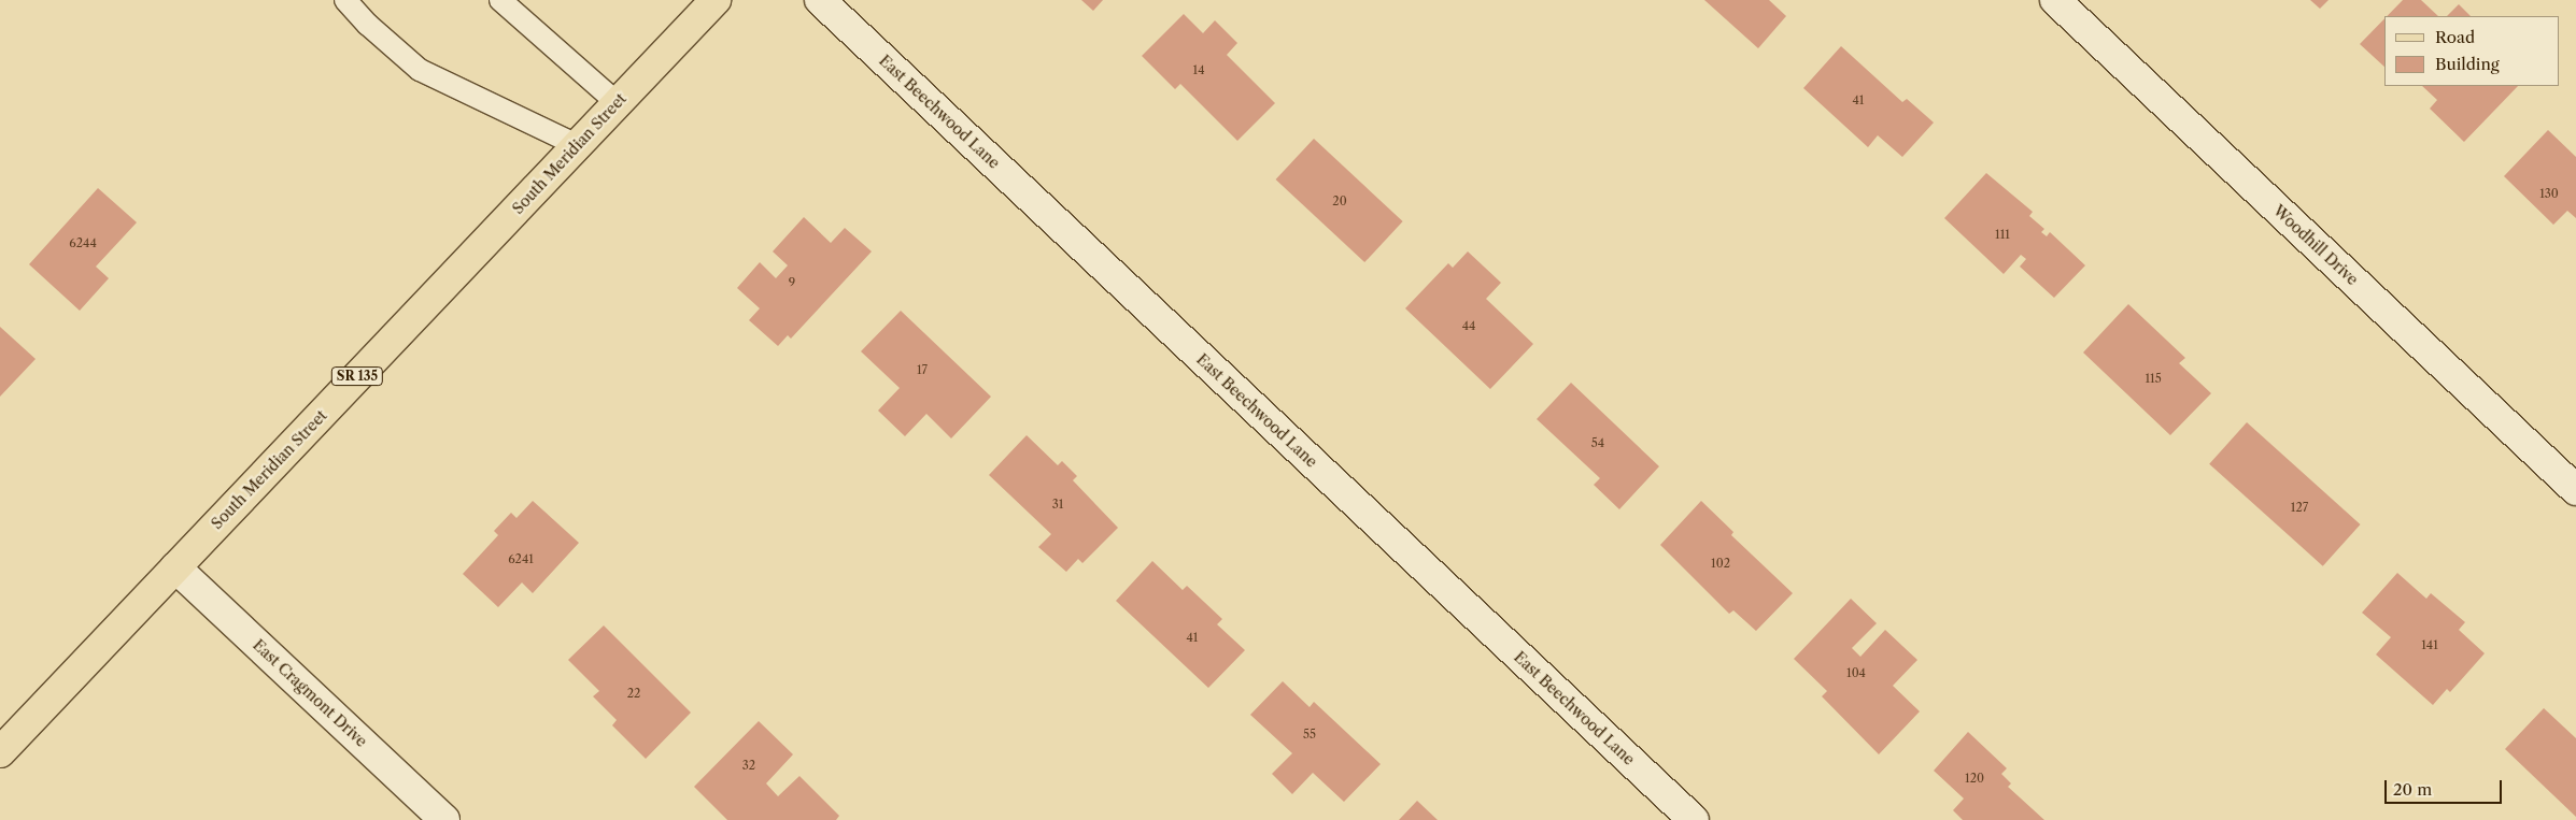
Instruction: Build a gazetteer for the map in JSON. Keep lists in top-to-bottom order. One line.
{"streets":{"main road":["South Meridian Street","SR 135"],"street":["East Beechwood Lane","Woodhill Drive","East Cragmont Drive"]},"crossings":[["South Meridian Street","East Cragmont Drive"]],"house_numbers":["14","41","130","20","111","6244","9","44","17","115","54","31","127","6241","102","41","141","104","22","55","32","120"],"legend":["Road","Building"],"scale_bar":"20 m"}
